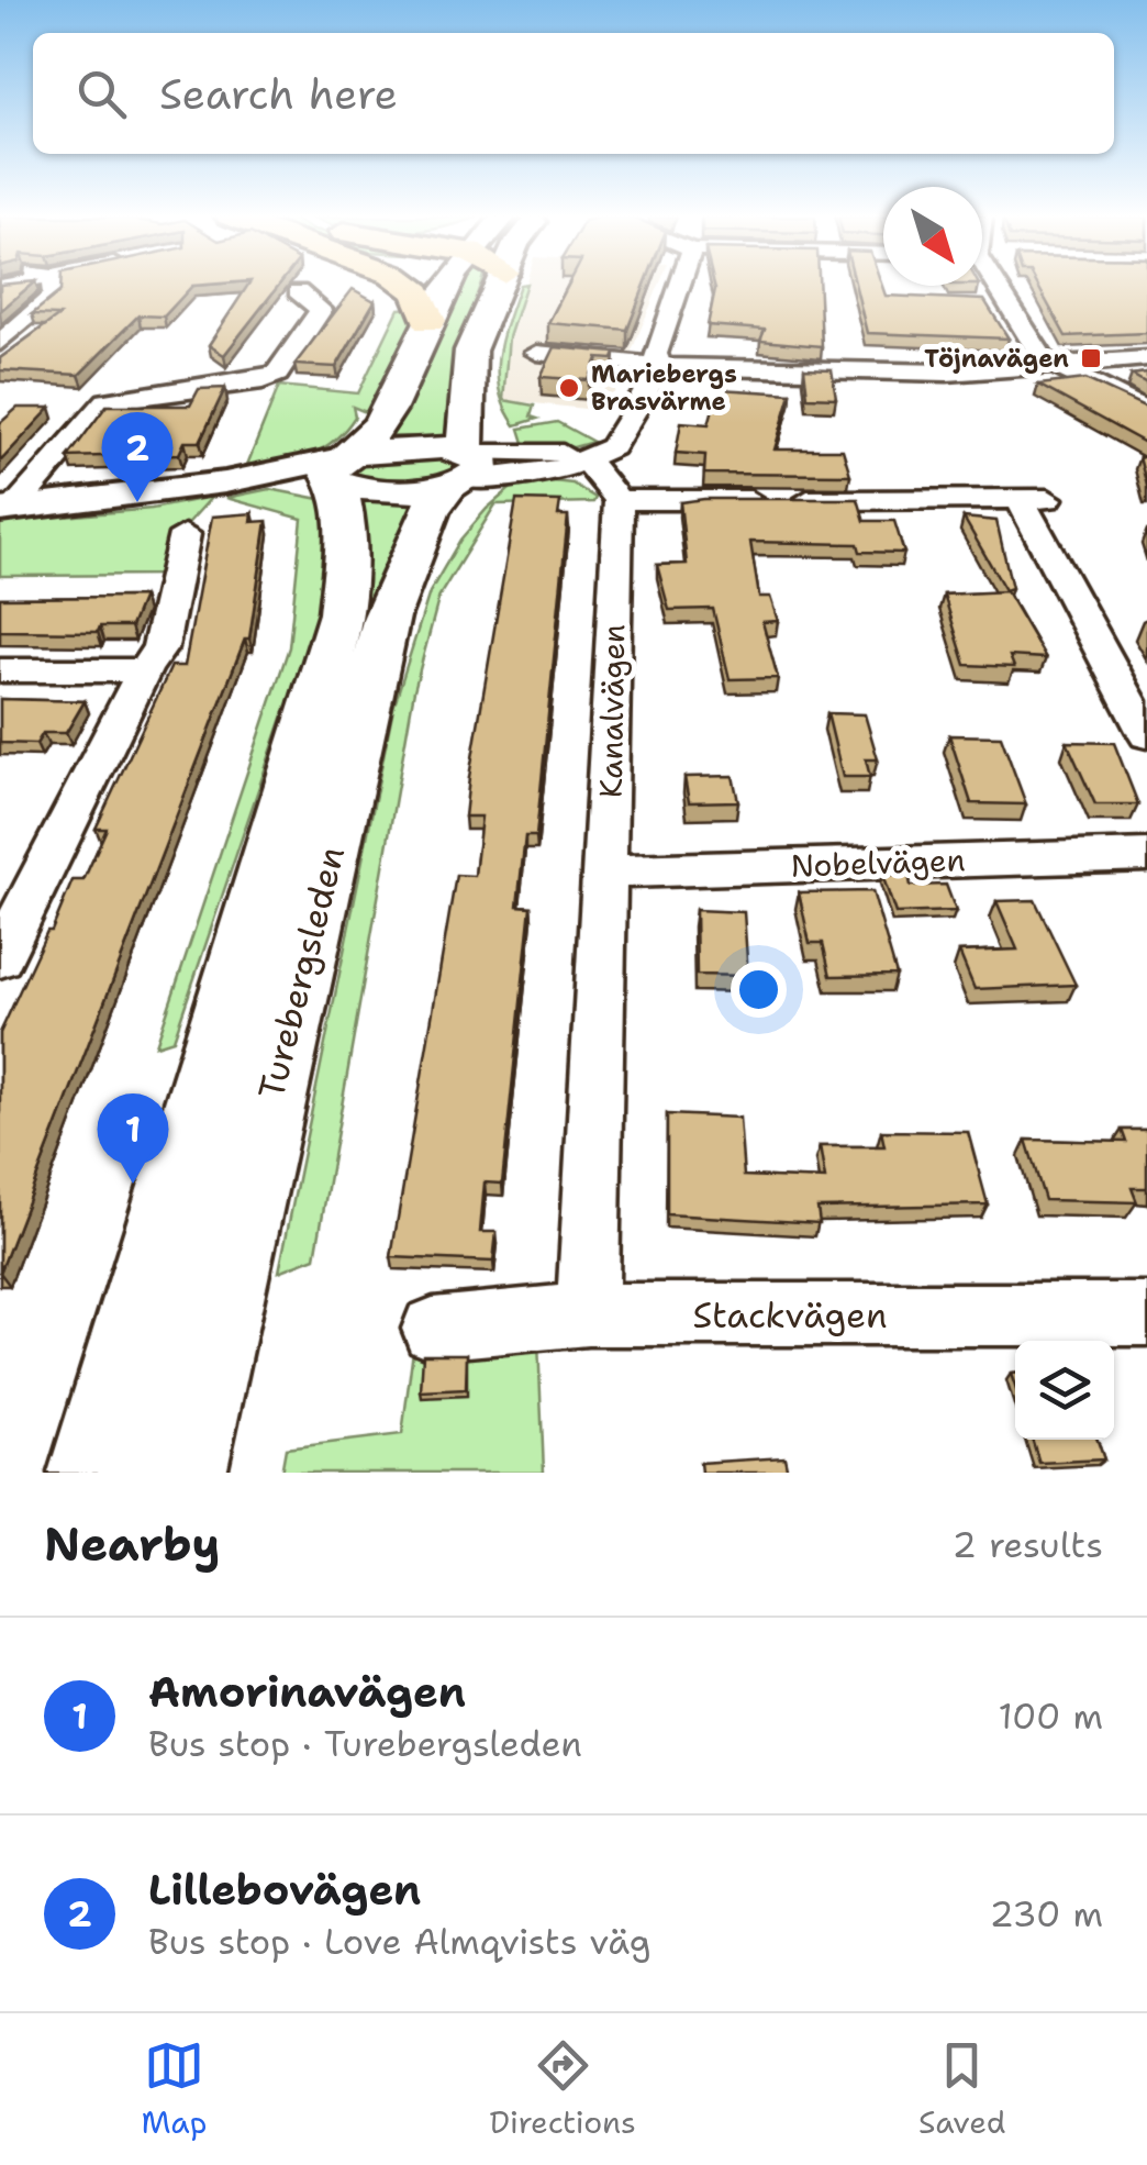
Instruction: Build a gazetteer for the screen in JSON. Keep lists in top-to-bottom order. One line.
{"streets":{"main road":["Turebergsleden"],"street":["Kanalvägen","Nobelvägen","Stackvägen"]},"crossings":[["Kanalvägen","Nobelvägen"],["Kanalvägen","Stackvägen"]],"places":{"transit":["Töjnavägen"],"other":["Mariebergs Brasvärme"]},"north":"bottom right","page":{"search":"Search here","pins":["2","1"],"heading":["Nearby","2 results"],"list":[{"mark":"1","name":"Amorinavägen","note":"Bus stop · Turebergsleden","value":"100 m"},{"mark":"2","name":"Lillebovägen","note":"Bus stop · Love Almqvists väg","value":"230 m"}],"nav":["Map","Directions","Saved"]}}
